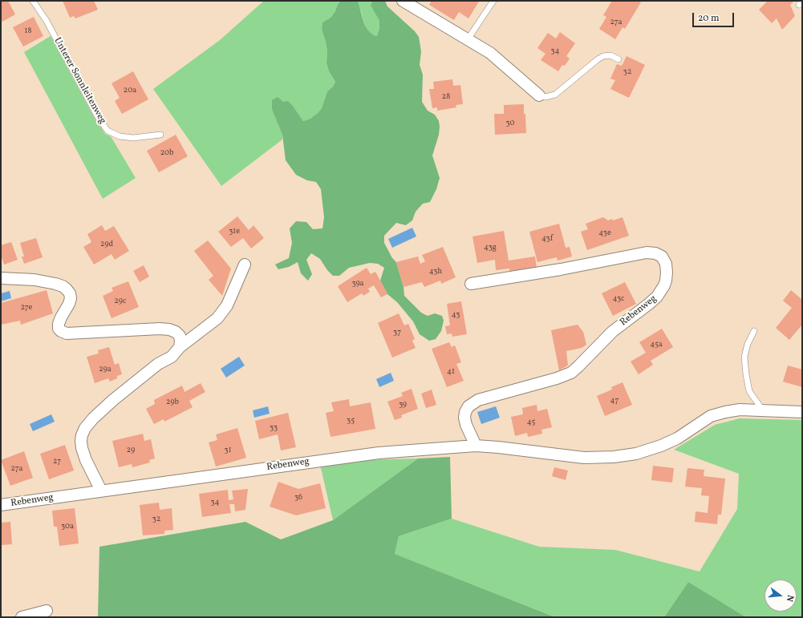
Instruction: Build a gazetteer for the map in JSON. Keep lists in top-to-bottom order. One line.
{"streets":{"street":["Rebenweg"],"lane":["Unterer Sonnleitenweg"]},"house_numbers":["27a","18","34","32","20a","28","30","20b","31e","43e","43f","29d","43g","43h","39a","43c","29c","27e","43","37","45a","29a","41","47","29b","39","35","45","33","29","31","27","27a","36","34","32","30a"],"scale_bar":"20 m","north":"right"}
